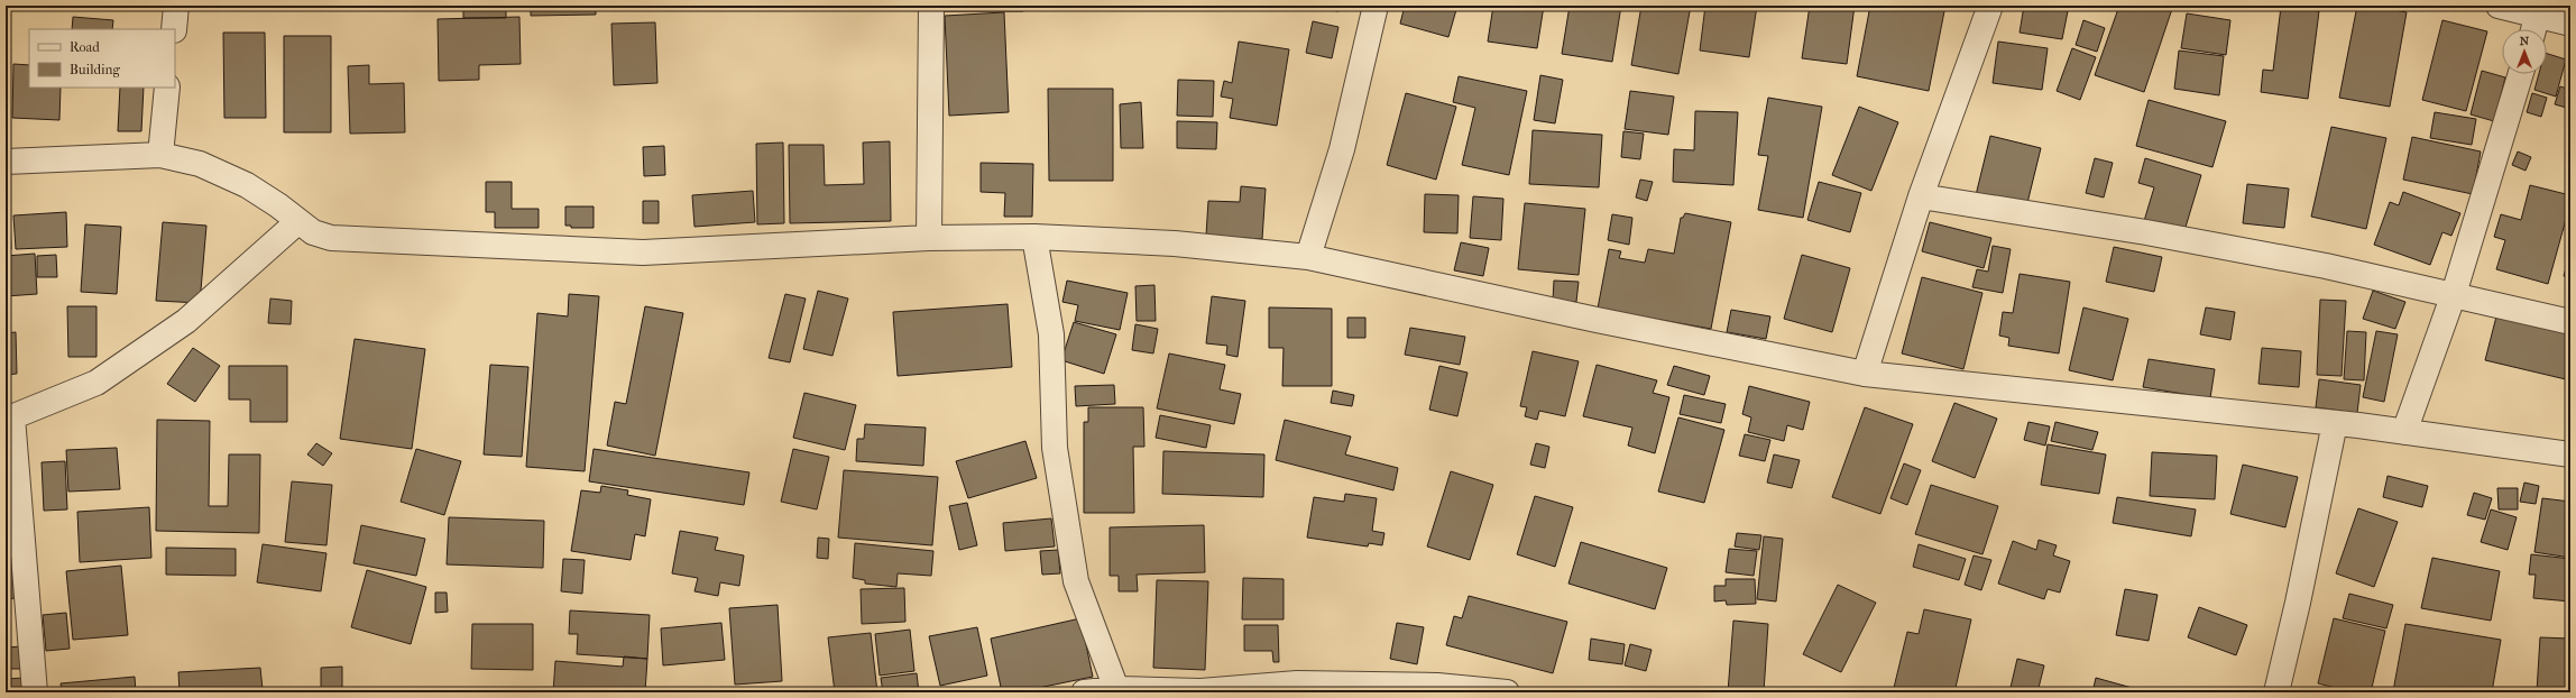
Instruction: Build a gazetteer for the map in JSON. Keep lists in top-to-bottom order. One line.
{"legend":["Road","Building"],"north":"top"}
